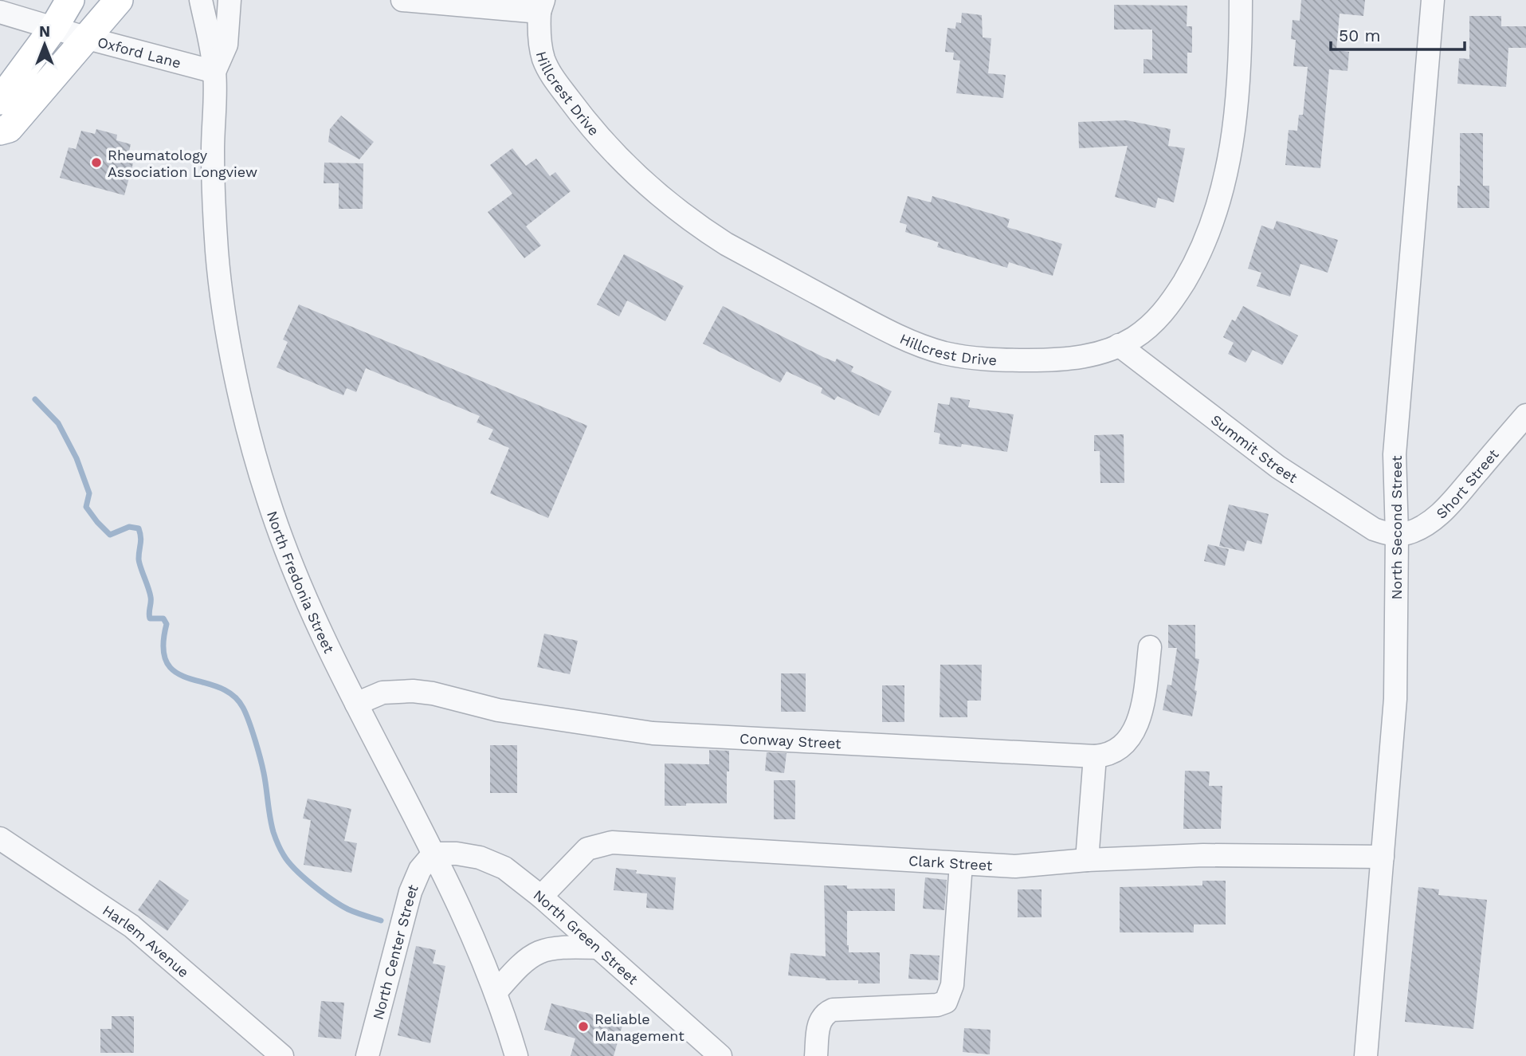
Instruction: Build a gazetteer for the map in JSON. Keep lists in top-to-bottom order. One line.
{"streets":{"street":["Oxford Lane","Hillcrest Drive","Summit Street","Short Street","North Second Street","North Fredonia Street","Conway Street","Clark Street","North Green Street","Harlem Avenue","North Center Street"]},"crossings":[["Oxford Lane","North Fredonia Street"],["Hillcrest Drive","Summit Street"],["Summit Street","Short Street"],["Summit Street","North Second Street"],["Short Street","North Second Street"],["North Second Street","Clark Street"],["North Fredonia Street","Conway Street"],["North Fredonia Street","North Green Street"],["North Fredonia Street","North Center Street"],["Clark Street","North Green Street"],["North Green Street","North Center Street"]],"places":["Rheumatology Association Longview","Reliable Management"],"scale_bar":"50 m","north":"top"}
